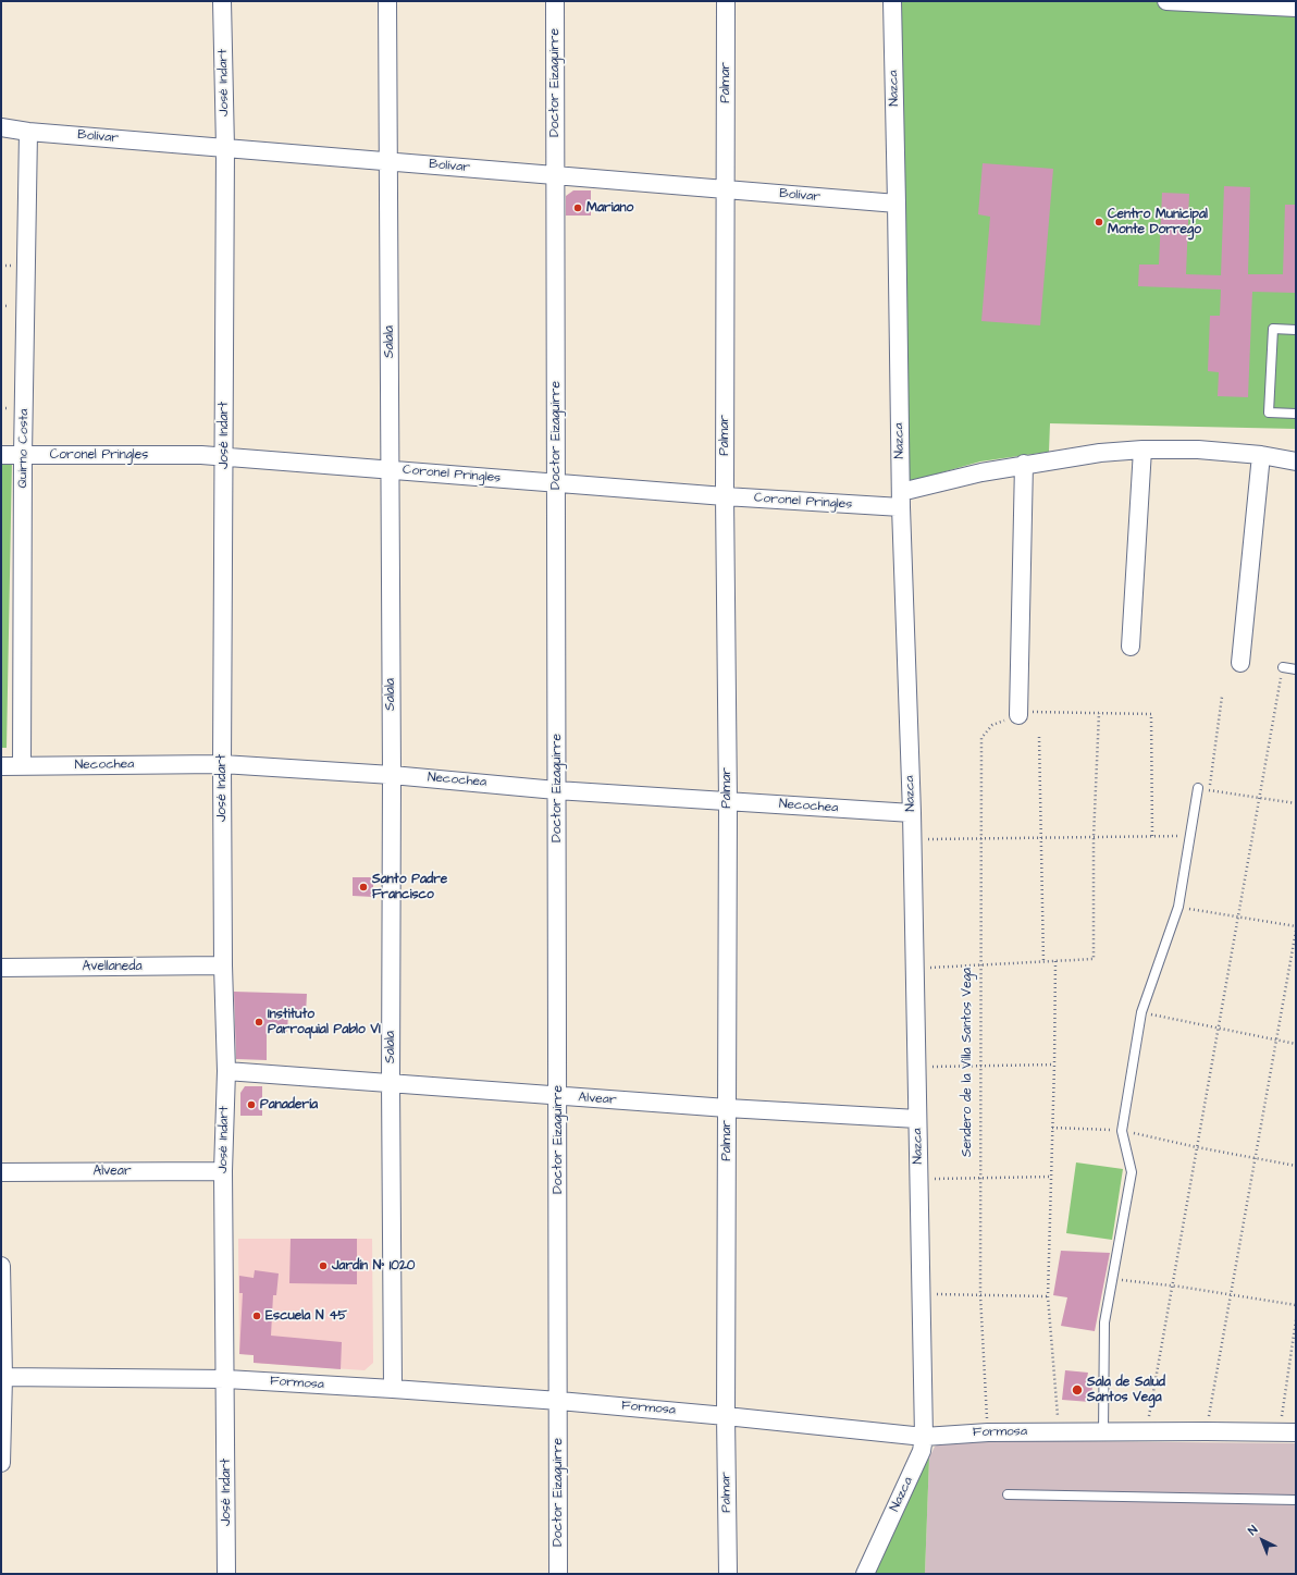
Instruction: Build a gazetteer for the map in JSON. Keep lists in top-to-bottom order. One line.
{"streets":{"street":["José Indart","Doctor Eizaguirre","Palmar","Nazca","Bolívar","Salala","Quirno Costa","Coronel Pringles","Necochea","Avellaneda","Alvear","Formosa"],"path":["Sendero de la Villa Santos Vega"]},"crossings":[["José Indart","Bolívar"],["José Indart","Coronel Pringles"],["José Indart","Necochea"],["José Indart","Avellaneda"],["José Indart","Alvear"],["José Indart","Formosa"],["Doctor Eizaguirre","Bolívar"],["Doctor Eizaguirre","Coronel Pringles"],["Doctor Eizaguirre","Necochea"],["Doctor Eizaguirre","Alvear"],["Doctor Eizaguirre","Formosa"],["Palmar","Bolívar"],["Palmar","Coronel Pringles"],["Palmar","Necochea"],["Palmar","Alvear"],["Palmar","Formosa"],["Nazca","Bolívar"],["Nazca","Coronel Pringles"],["Nazca","Necochea"],["Nazca","Alvear"],["Nazca","Formosa"],["Bolívar","Salala"],["Bolívar","Quirno Costa"],["Salala","Coronel Pringles"],["Salala","Necochea"],["Salala","Alvear"],["Salala","Formosa"],["Quirno Costa","Coronel Pringles"],["Quirno Costa","Necochea"],["Sendero de la Villa Santos Vega","Formosa"]],"places":["Mariano","Centro Municipal Monte Dorrego","Santo Padre Francisco","Instituto Parroquial Pablo VI","Panadería","Jardín N° 1020","Escuela N 45","Sala de Salud Santos Vega"],"north":"top left"}
